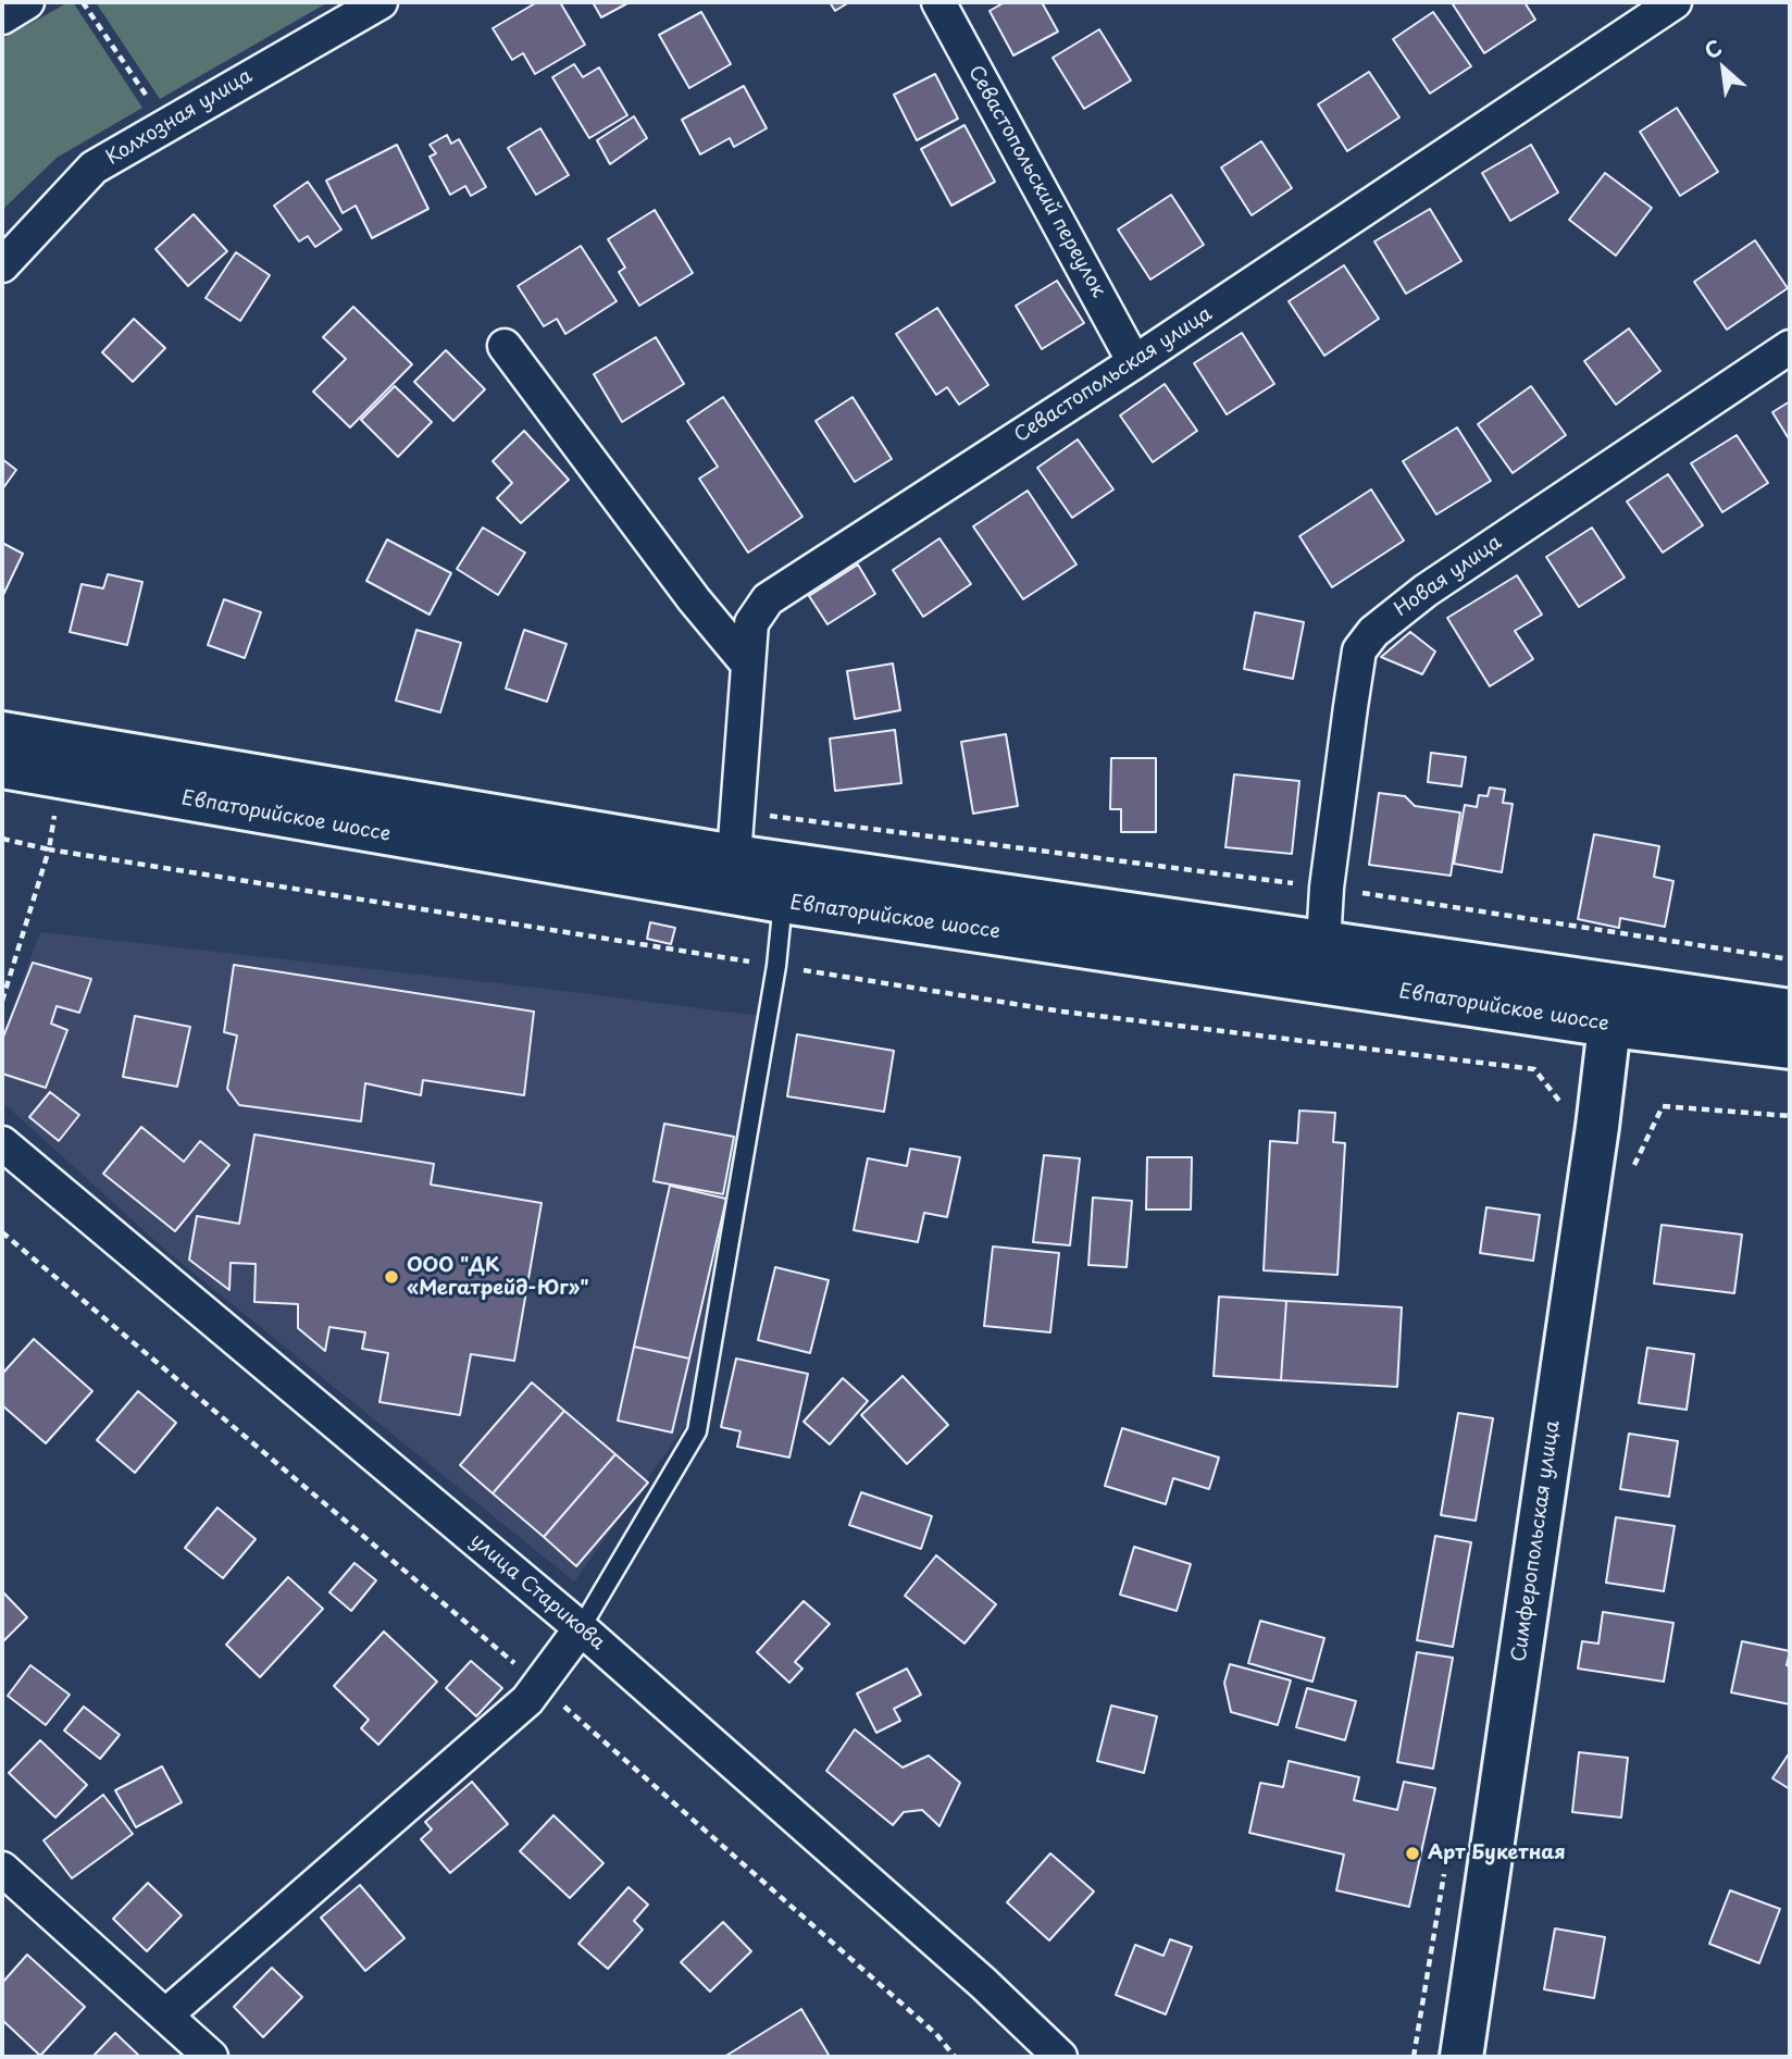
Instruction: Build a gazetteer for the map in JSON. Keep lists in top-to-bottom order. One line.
{"streets":{"main road":["Евпаторийское шоссе","Симферопольская улица"],"street":["Колхозная улица","Севастопольский переулок","Севастопольская улица","Новая улица","улица Старикова"]},"crossings":[["Севастопольский переулок","Севастопольская улица"],["Севастопольская улица","Евпаторийское шоссе"],["Новая улица","Евпаторийское шоссе"],["Евпаторийское шоссе","Симферопольская улица"]],"places":["ООО \"ДК «Мегатрейд-Юг»\"","Арт Букетная"],"north":"top left"}
